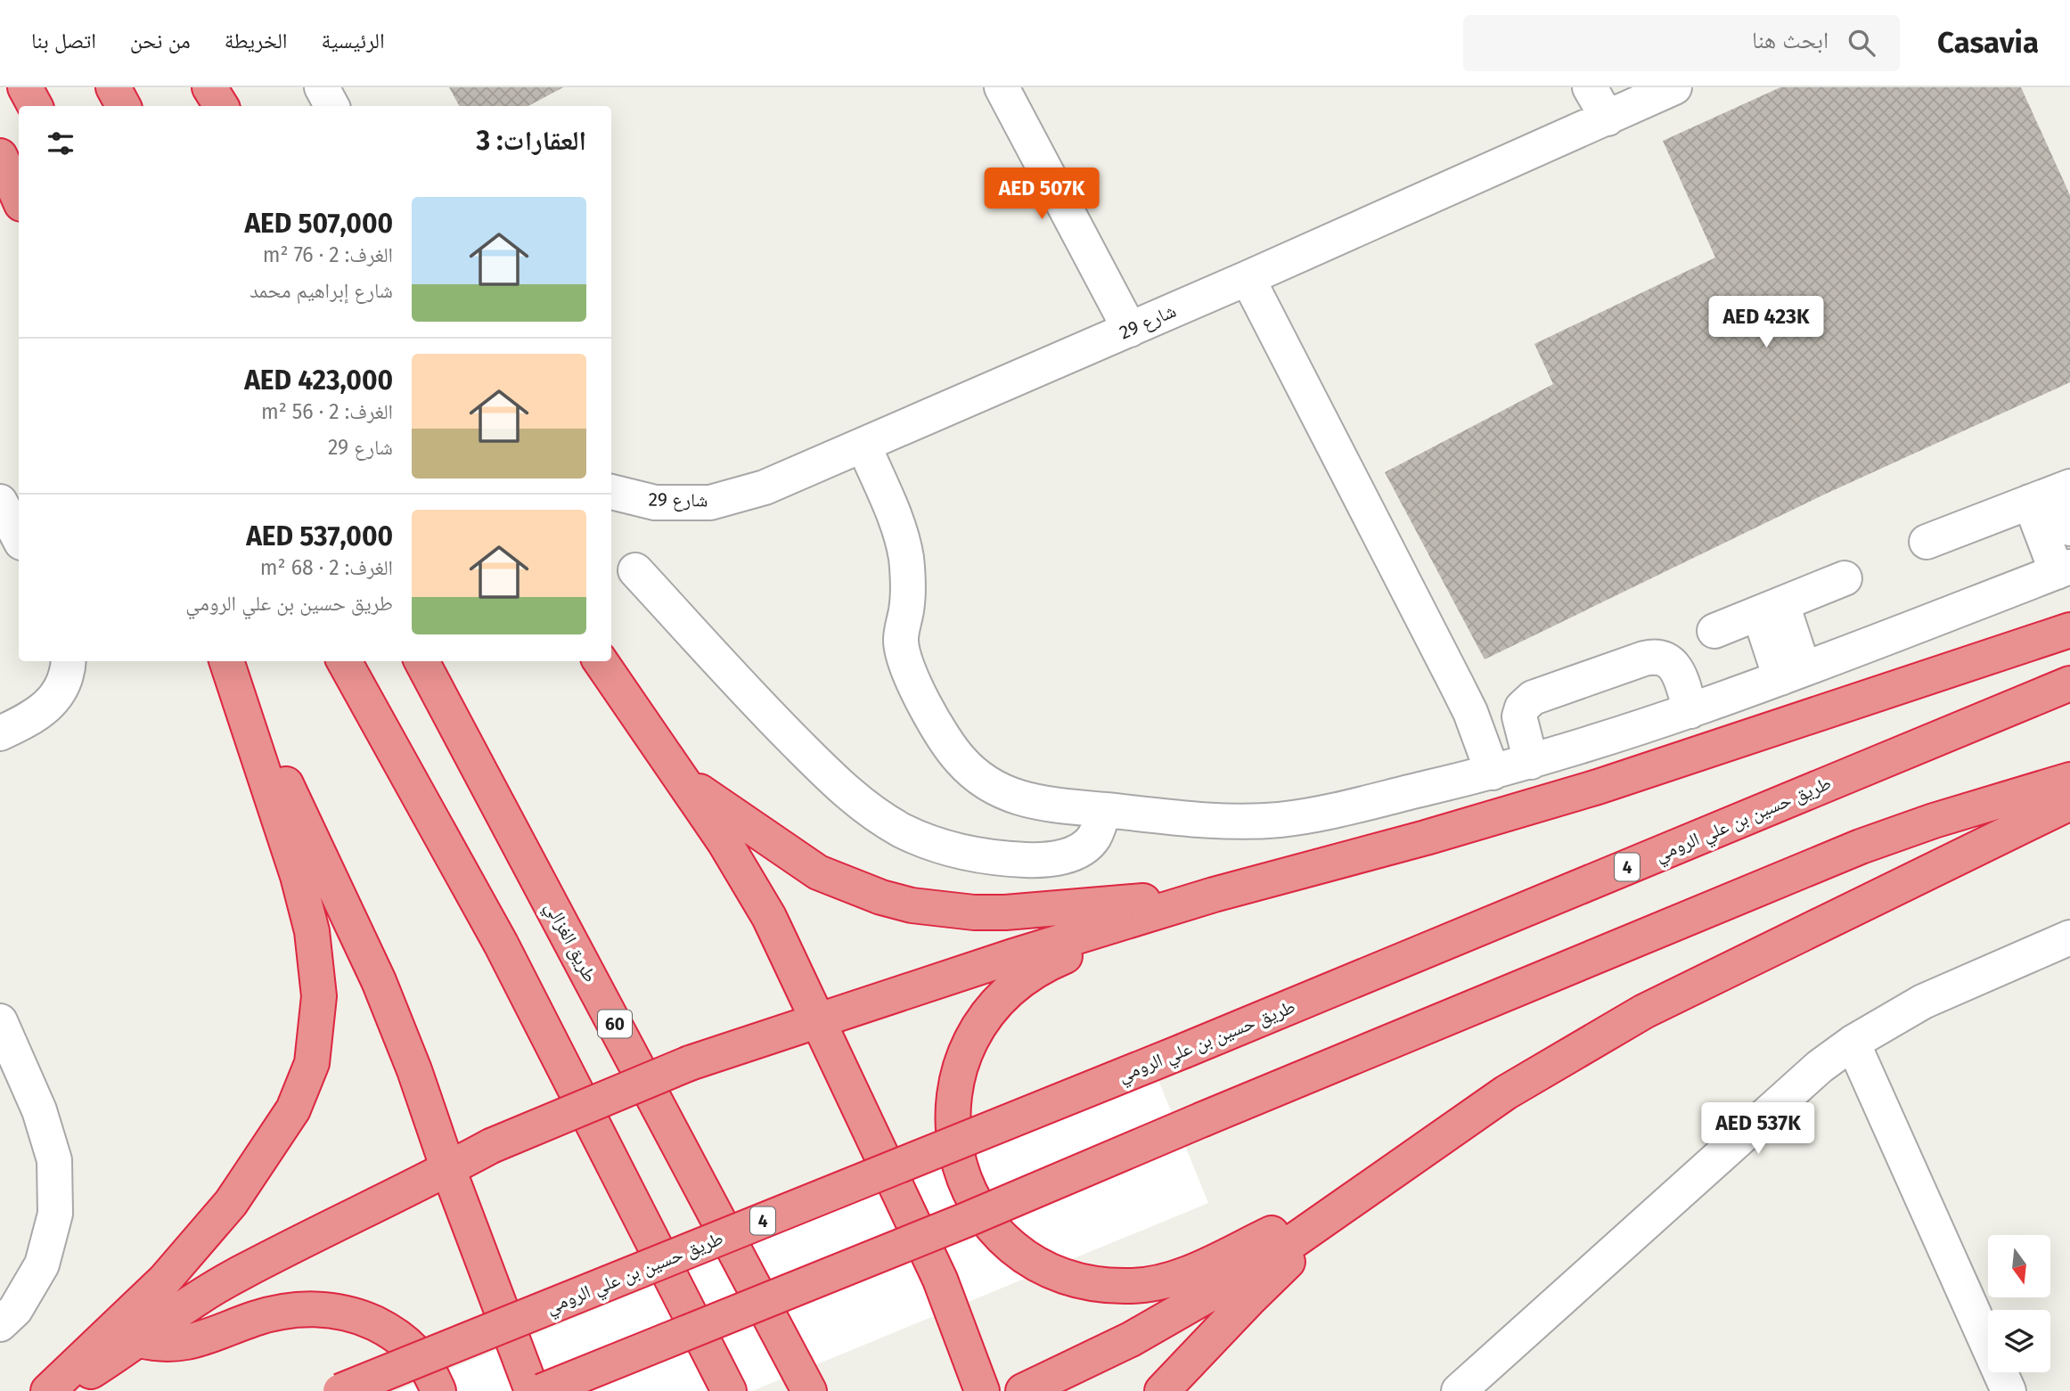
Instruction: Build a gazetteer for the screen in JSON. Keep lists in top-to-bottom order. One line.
{"streets":{"highway":["طريق حسين بن علي الرومي","4","طريق الغزالي","60"],"street":["شارع 29"]},"north":"bottom","page":{"header":"Casavia","search":"ابحث هنا","nav":["الرئيسية","الخريطة","من نحن","اتصل بنا"],"heading":"العقارات: 3","price":["AED 507K","AED 423K","AED 537K"],"list":[{"name":"AED 507,000","note":"الغرف: 2 · 76 m² · شارع إبراهيم محمد"},{"name":"AED 423,000","note":"الغرف: 2 · 56 m² · شارع 29"},{"name":"AED 537,000","note":"الغرف: 2 · 68 m² · طريق حسين بن علي الرومي"}]}}
